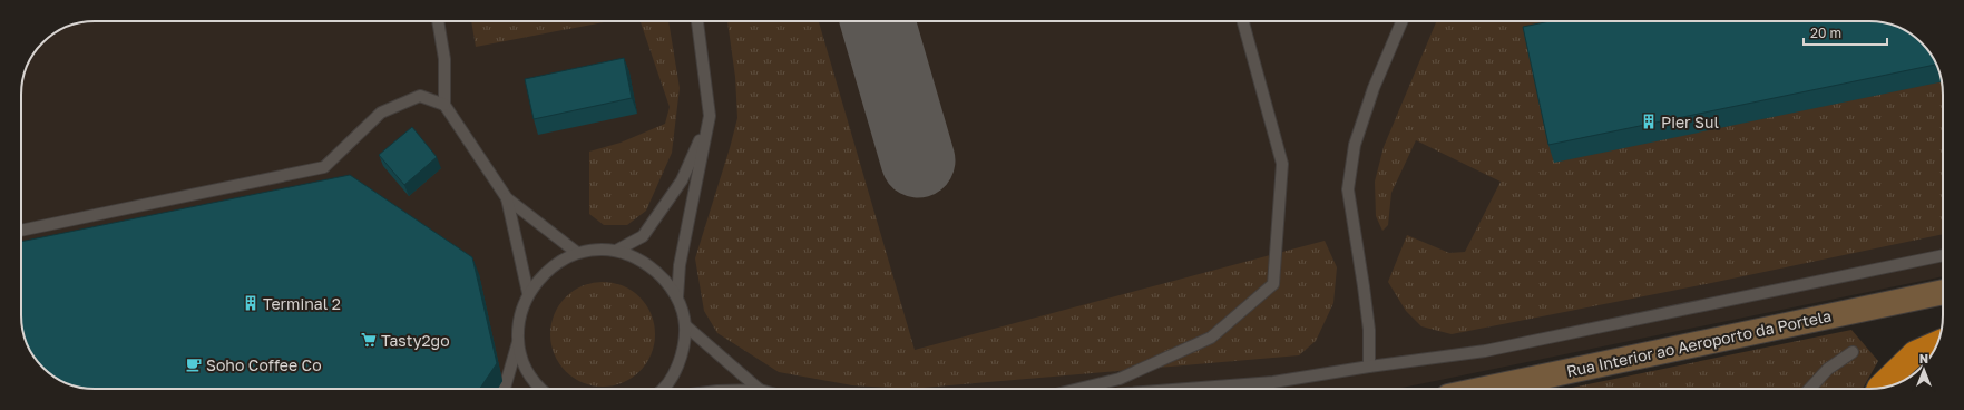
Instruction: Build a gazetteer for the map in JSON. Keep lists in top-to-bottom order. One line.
{"streets":{"street":["Rua Interior ao Aeroporto da Portela"]},"places":{"building":["Pier Sul","Terminal 2"],"supermarket":["Tasty2go"],"cafe":["Soho Coffee Co"]},"scale_bar":"20 m","north":"top"}
